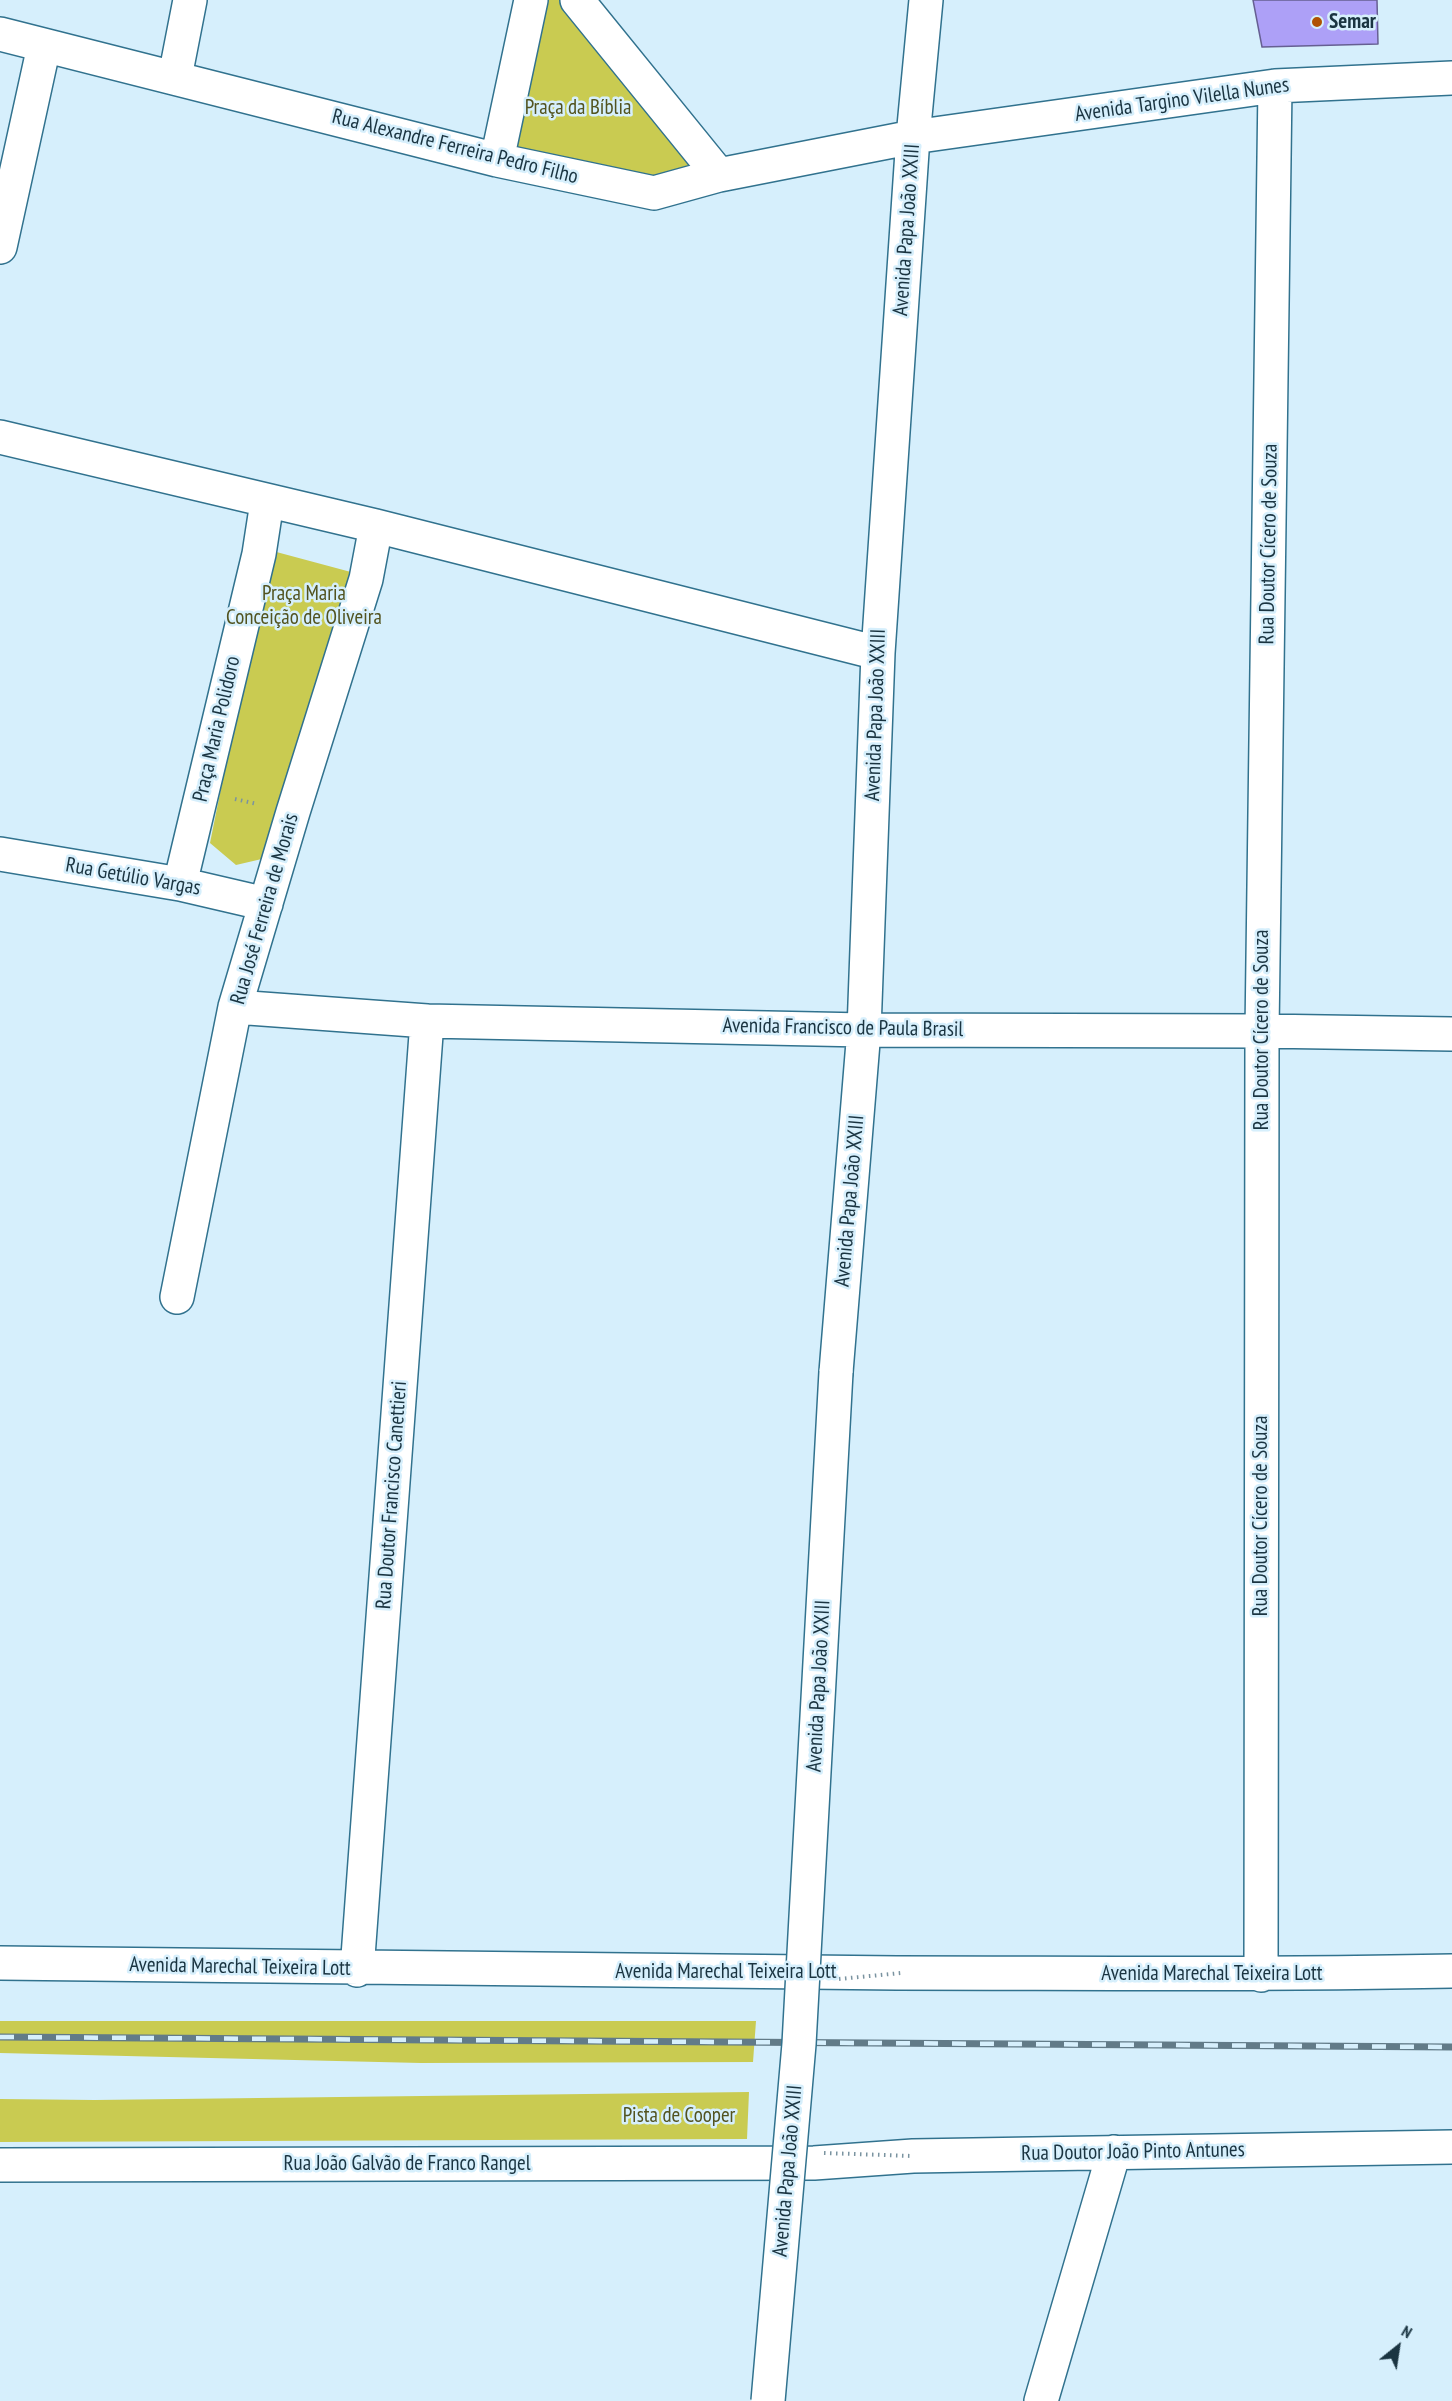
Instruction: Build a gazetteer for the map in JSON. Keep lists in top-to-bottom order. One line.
{"streets":{"street":["Avenida Targino Vilella Nunes","Rua Alexandre Ferreira Pedro Filho","Avenida Papa João XXIII","Rua Doutor Cícero de Souza","Praça Maria Polidoro","Rua Getúlio Vargas","Rua José Ferreira de Morais","Avenida Francisco de Paula Brasil","Rua Doutor Francisco Canettieri","Avenida Marechal Teixeira Lott","Rua Doutor João Pinto Antunes","Rua João Galvão de Franco Rangel"]},"crossings":[["Avenida Targino Vilella Nunes","Rua Alexandre Ferreira Pedro Filho"],["Avenida Targino Vilella Nunes","Avenida Papa João XXIII"],["Avenida Targino Vilella Nunes","Rua Doutor Cícero de Souza"],["Rua Alexandre Ferreira Pedro Filho","Avenida Papa João XXIII"],["Avenida Papa João XXIII","Avenida Francisco de Paula Brasil"],["Rua Doutor Cícero de Souza","Avenida Francisco de Paula Brasil"],["Rua Doutor Cícero de Souza","Avenida Marechal Teixeira Lott"],["Praça Maria Polidoro","Rua Getúlio Vargas"],["Rua Getúlio Vargas","Rua José Ferreira de Morais"],["Rua José Ferreira de Morais","Avenida Francisco de Paula Brasil"],["Avenida Francisco de Paula Brasil","Rua Doutor Francisco Canettieri"],["Rua Doutor Francisco Canettieri","Avenida Marechal Teixeira Lott"],["Rua Doutor João Pinto Antunes","Rua João Galvão de Franco Rangel"]],"parks":["Praça da Bíblia","Praça Maria Conceição de Oliveira","Pista de Cooper"],"places":["Semar"],"north":"top right"}
